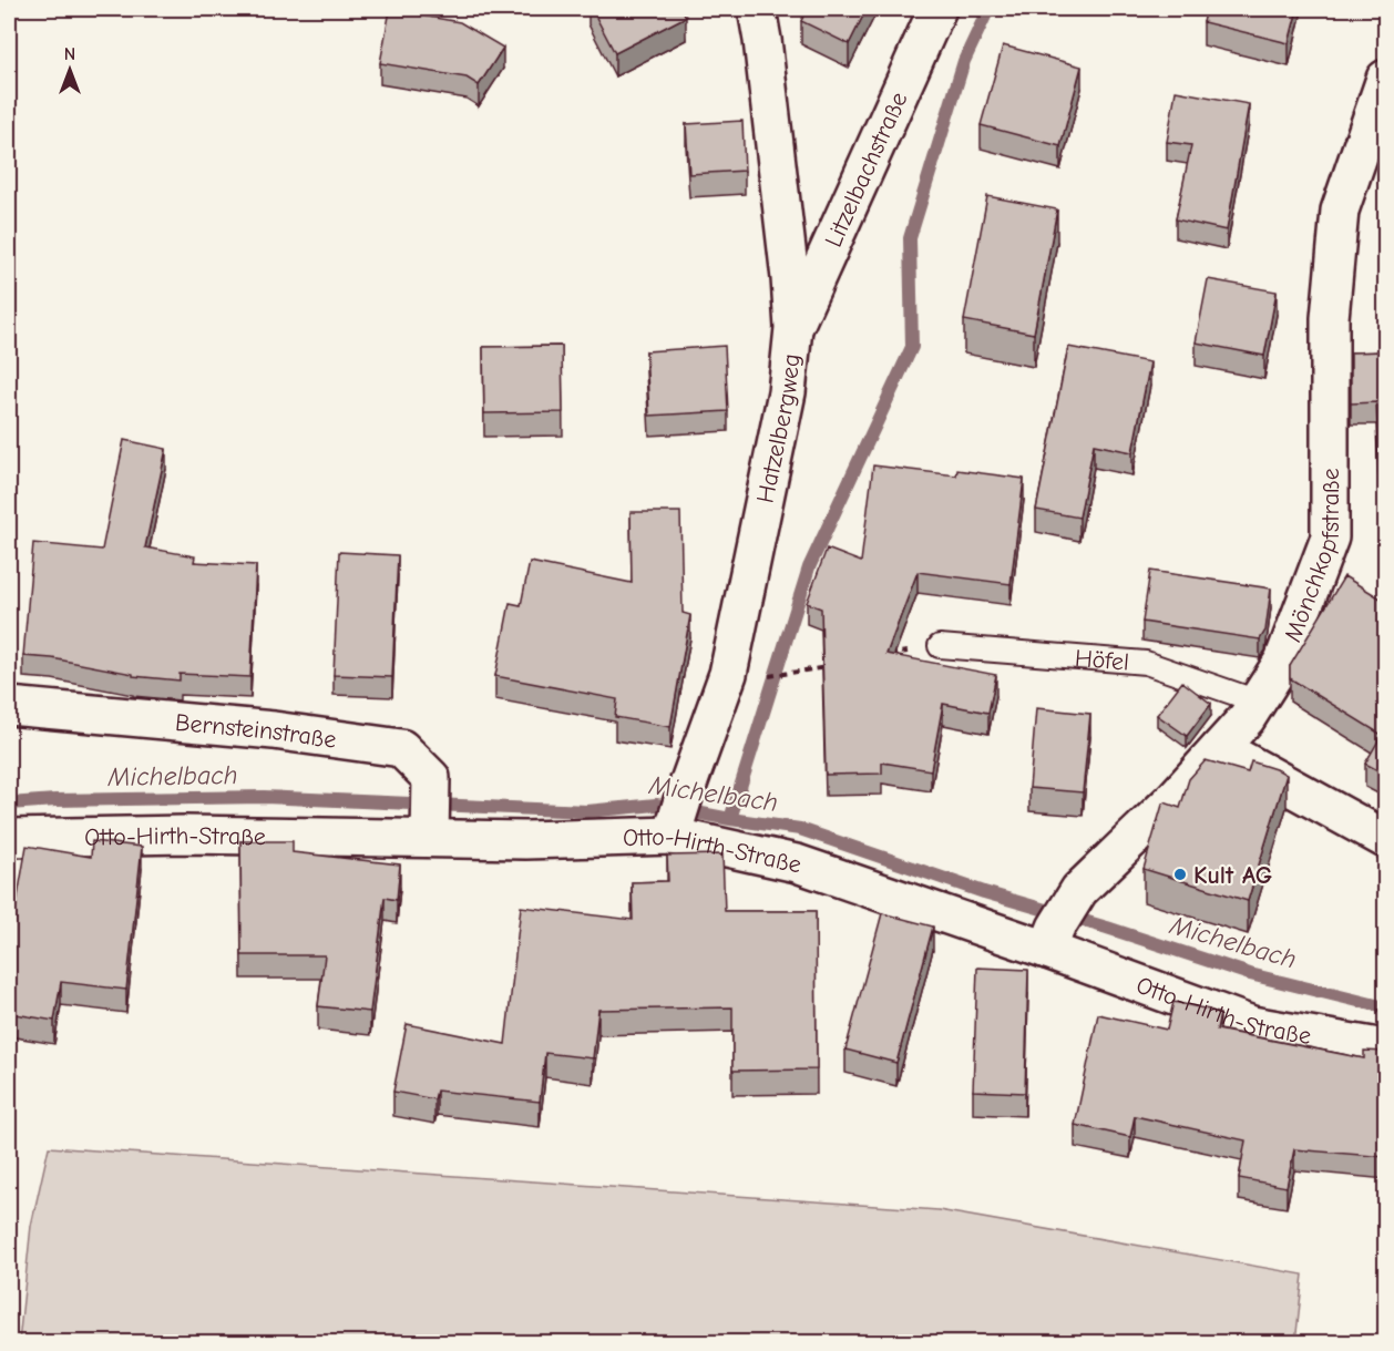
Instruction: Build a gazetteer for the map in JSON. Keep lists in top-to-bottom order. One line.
{"streets":{"street":["Litzelbachstraße","Hatzelbergweg","Mönchkopfstraße","Bernsteinstraße","Otto-Hirth-Straße"],"lane":["Höfel"]},"crossings":[["Litzelbachstraße","Hatzelbergweg"],["Hatzelbergweg","Otto-Hirth-Straße"],["Mönchkopfstraße","Höfel"],["Mönchkopfstraße","Otto-Hirth-Straße"],["Bernsteinstraße","Otto-Hirth-Straße"]],"water":["Michelbach"],"places":["Kult AG"],"north":"top"}
